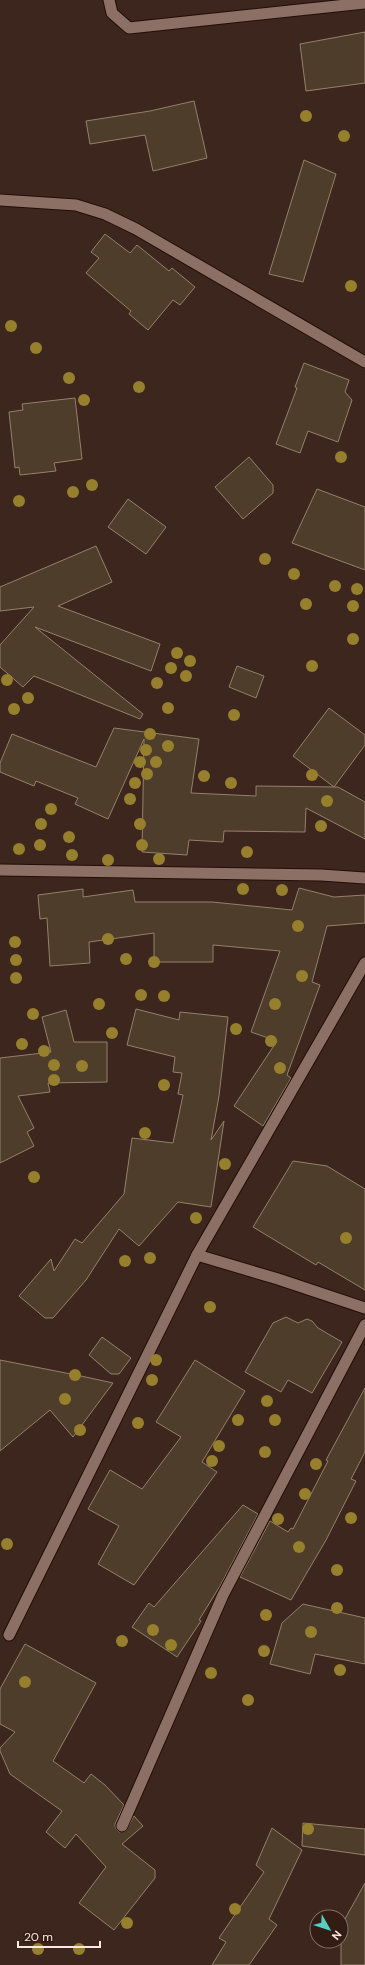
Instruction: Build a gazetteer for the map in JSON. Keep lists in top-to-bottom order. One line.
{"scale_bar":"20 m","north":"bottom right"}
